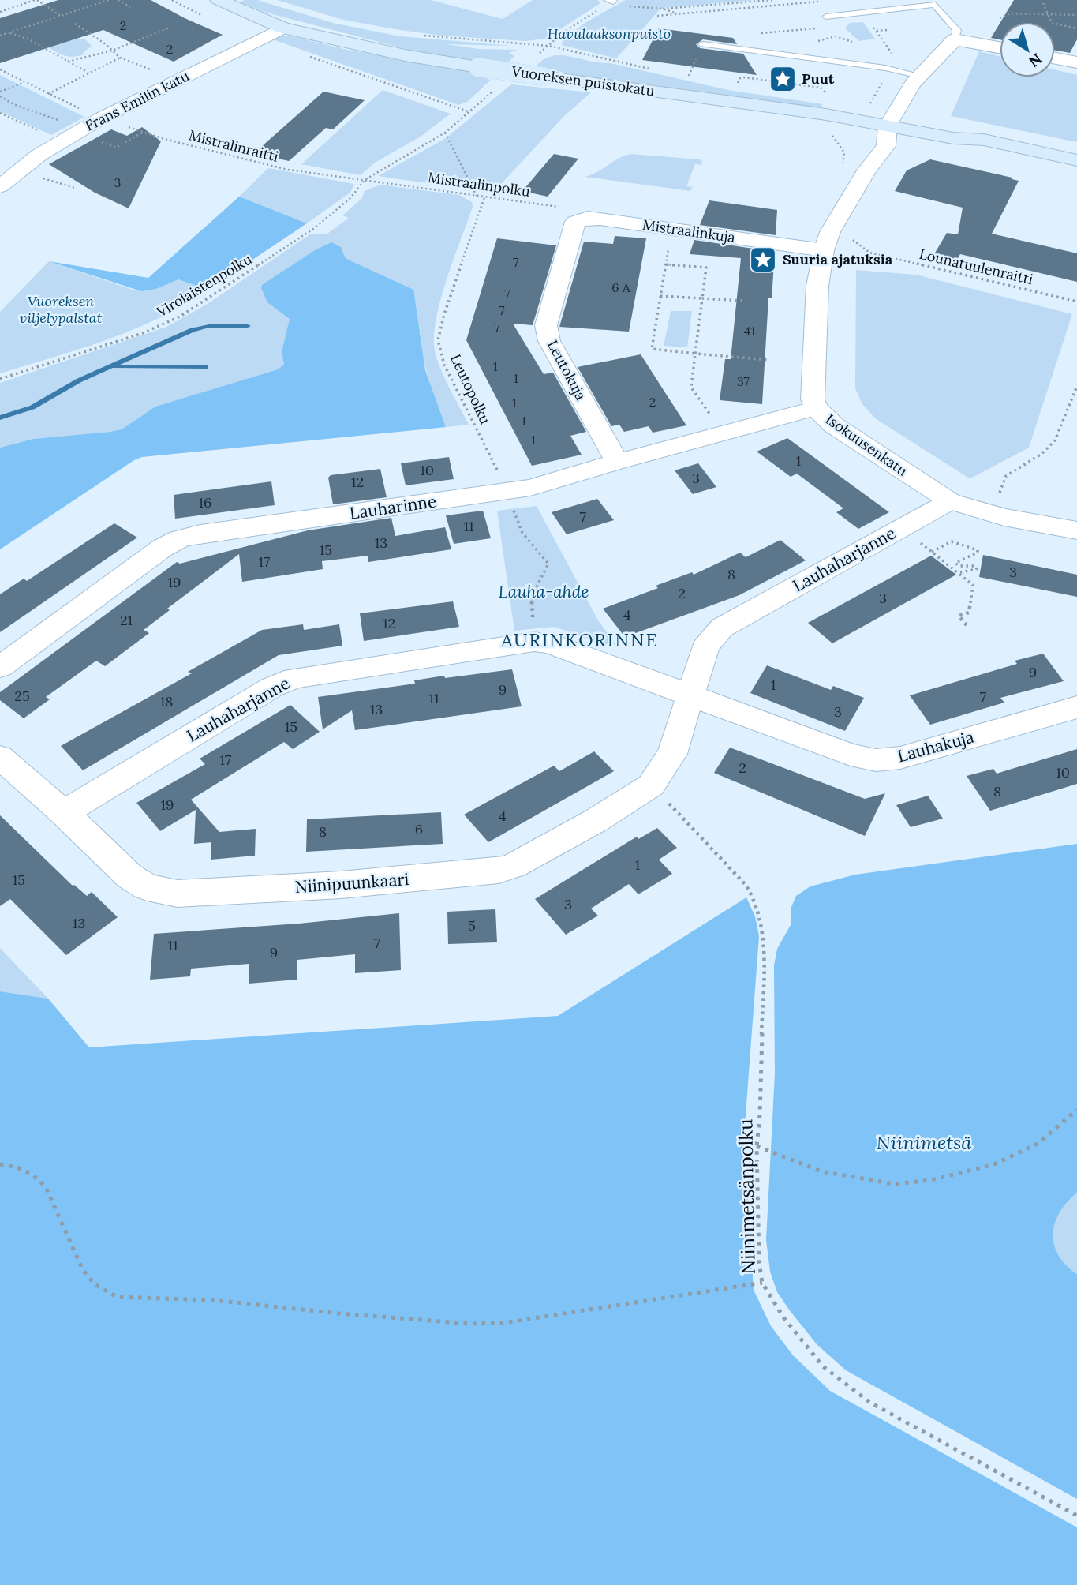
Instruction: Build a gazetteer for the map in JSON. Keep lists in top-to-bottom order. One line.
{"streets":{"main road":["Vuoreksen puistokatu"],"street":["Frans Emilin katu","Mistraalinkuja","Leutokuja","Isokuusenkatu","Lauharinne","Lauhaharjanne","Lauhakuja","Niinipuunkaari"],"path":["Mistralinraitti","Mistraalinpolku","Lounatuulenraitti","Virolaistenpolku","Leutopolku","Niinimetsänpolku"]},"crossings":[["Vuoreksen puistokatu","Frans Emilin katu"],["Vuoreksen puistokatu","Isokuusenkatu"],["Frans Emilin katu","Mistralinraitti"],["Mistralinraitti","Mistraalinpolku"],["Mistralinraitti","Virolaistenpolku"],["Mistraalinpolku","Mistraalinkuja"],["Mistraalinpolku","Virolaistenpolku"],["Mistraalinpolku","Leutokuja"],["Mistraalinpolku","Leutopolku"],["Mistraalinkuja","Leutokuja"],["Mistraalinkuja","Isokuusenkatu"],["Leutokuja","Lauharinne"],["Leutopolku","Lauharinne"],["Leutopolku","Lauhaharjanne"],["Leutopolku","Lauhakuja"],["Isokuusenkatu","Lauharinne"],["Isokuusenkatu","Lauhaharjanne"],["Lauhaharjanne","Lauhakuja"],["Lauhaharjanne","Niinipuunkaari"],["Lauhaharjanne","Niinimetsänpolku"],["Niinipuunkaari","Niinimetsänpolku"]],"districts":["AURINKORINNE"],"parks":["Havulaaksonpuisto","Vuoreksen viljelypalstat","Lauha-ahde","Niinimetsä"],"places":{"place":["Puut","Suuria ajatuksia"]},"house_numbers":["2","2","3","7","6 A","7","7","7","41","1","1","37","2","1","1","1","1","10","3","12","16","7","11","13","15","17","3","8","19","2","3","4","21","12","9","1","9","25","7","11","18","13","3","15","17","2","10","8","19","4","6","8","1","15","3","13","5","7","11","9"],"north":"bottom right"}
